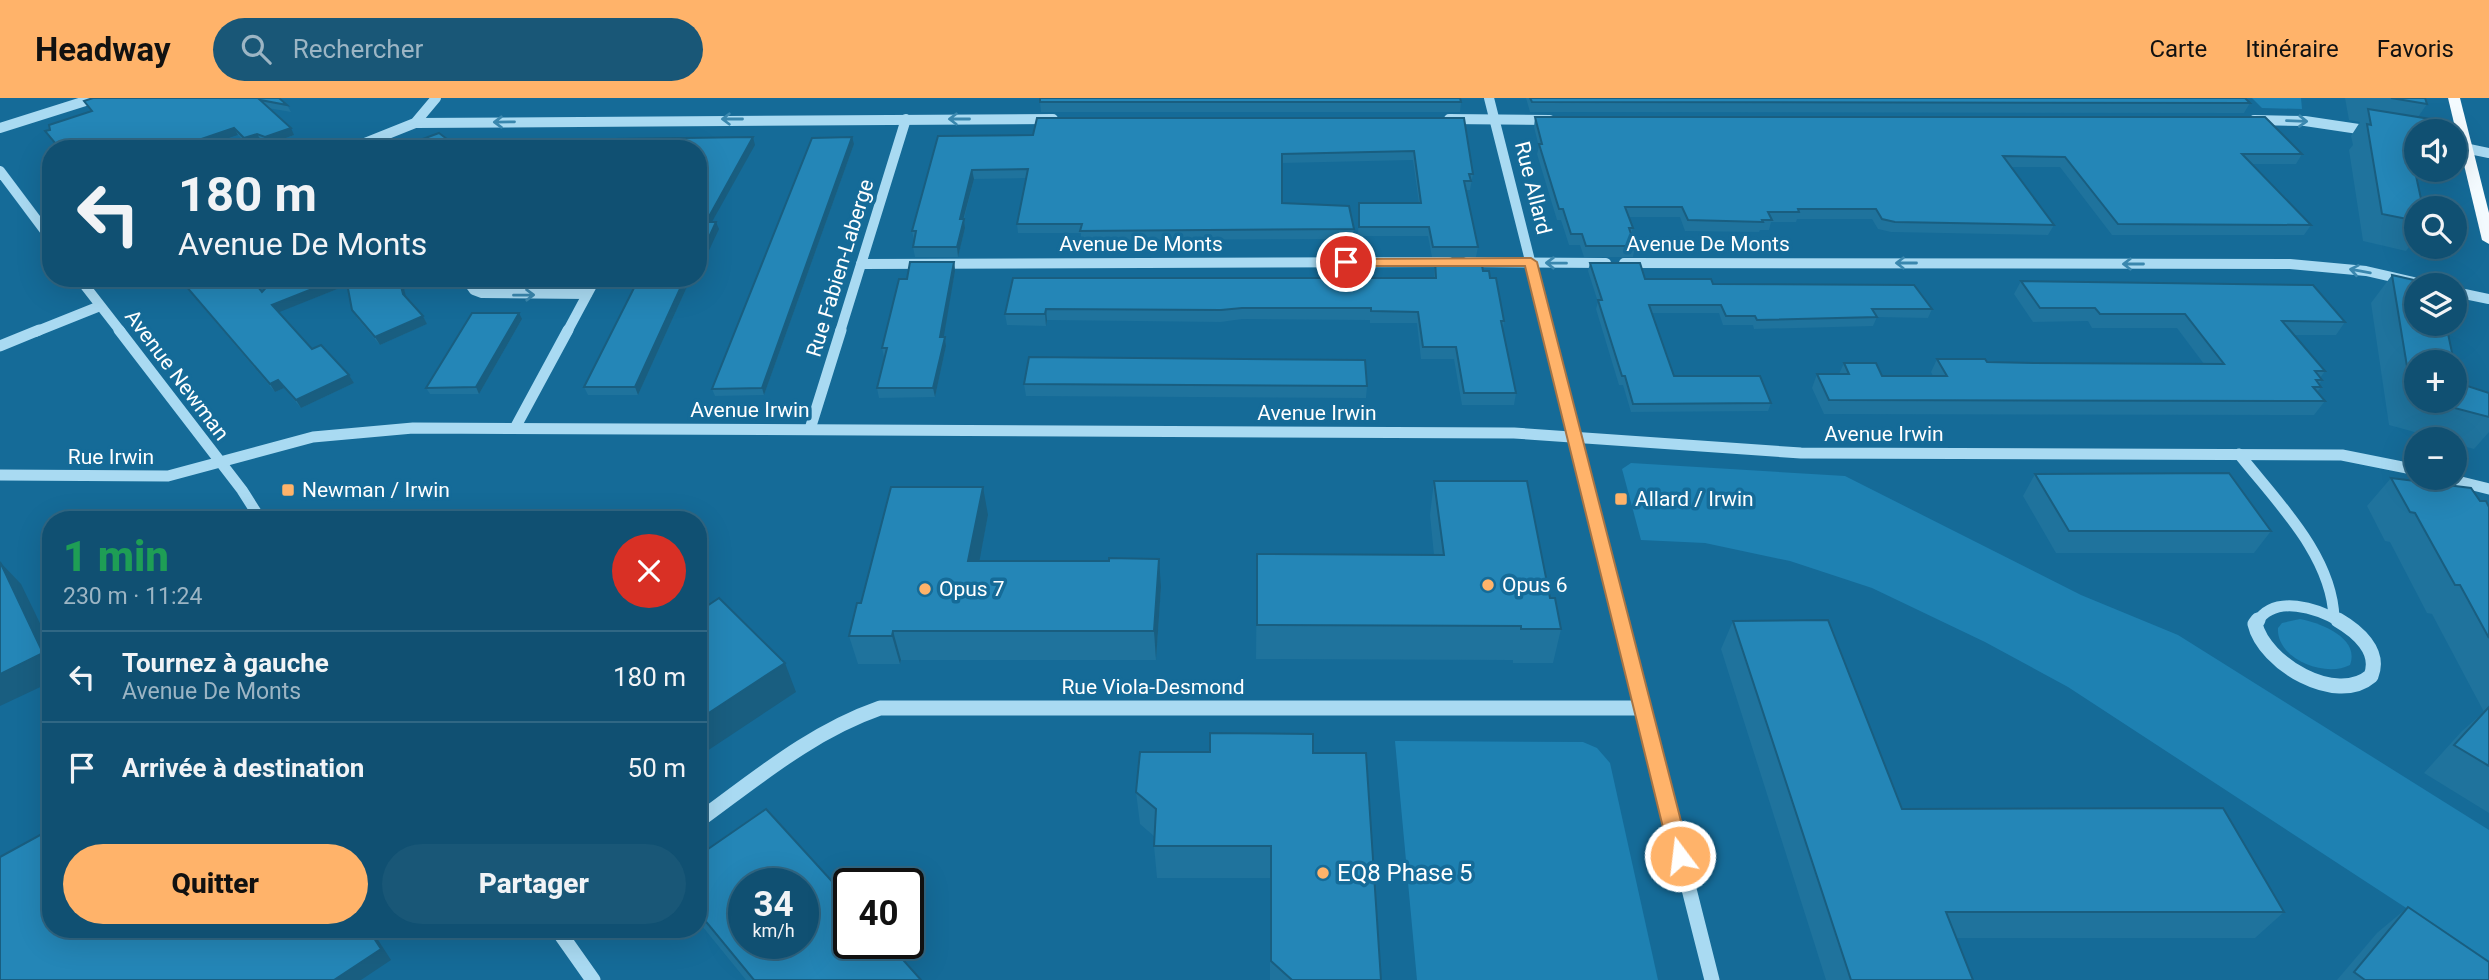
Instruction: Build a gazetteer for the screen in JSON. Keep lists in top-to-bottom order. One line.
{"streets":{"street":["Rue Allard","Avenue De Monts","Rue Fabien-Laberge","Avenue Newman","Avenue Irwin","Rue Irwin","Rue Viola-Desmond"]},"crossings":[["Rue Allard","Avenue De Monts"],["Rue Allard","Avenue Irwin"],["Rue Allard","Rue Viola-Desmond"],["Avenue De Monts","Rue Fabien-Laberge"],["Rue Fabien-Laberge","Avenue Irwin"],["Avenue Newman","Avenue Irwin"],["Avenue Newman","Rue Irwin"],["Avenue Irwin","Rue Irwin"]],"one_way":["Avenue De Monts"],"places":{"transit":["Newman / Irwin","Allard / Irwin"],"other":["Opus 6","Opus 7","EQ8 Phase 5"]},"page":{"header":"Headway","search":"Rechercher","nav":["Carte","Itinéraire","Favoris"],"map_buttons":["+","−"],"turn":["180 m","Avenue De Monts"],"heading":["1 min","230 m · 11:24"],"list":[{"name":"Tournez à gauche","note":"Avenue De Monts","value":"180 m"},{"name":"Arrivée à destination","value":"50 m"}],"buttons":["Quitter","Partager"],"speed":"34 km/h","limit":"40"}}
